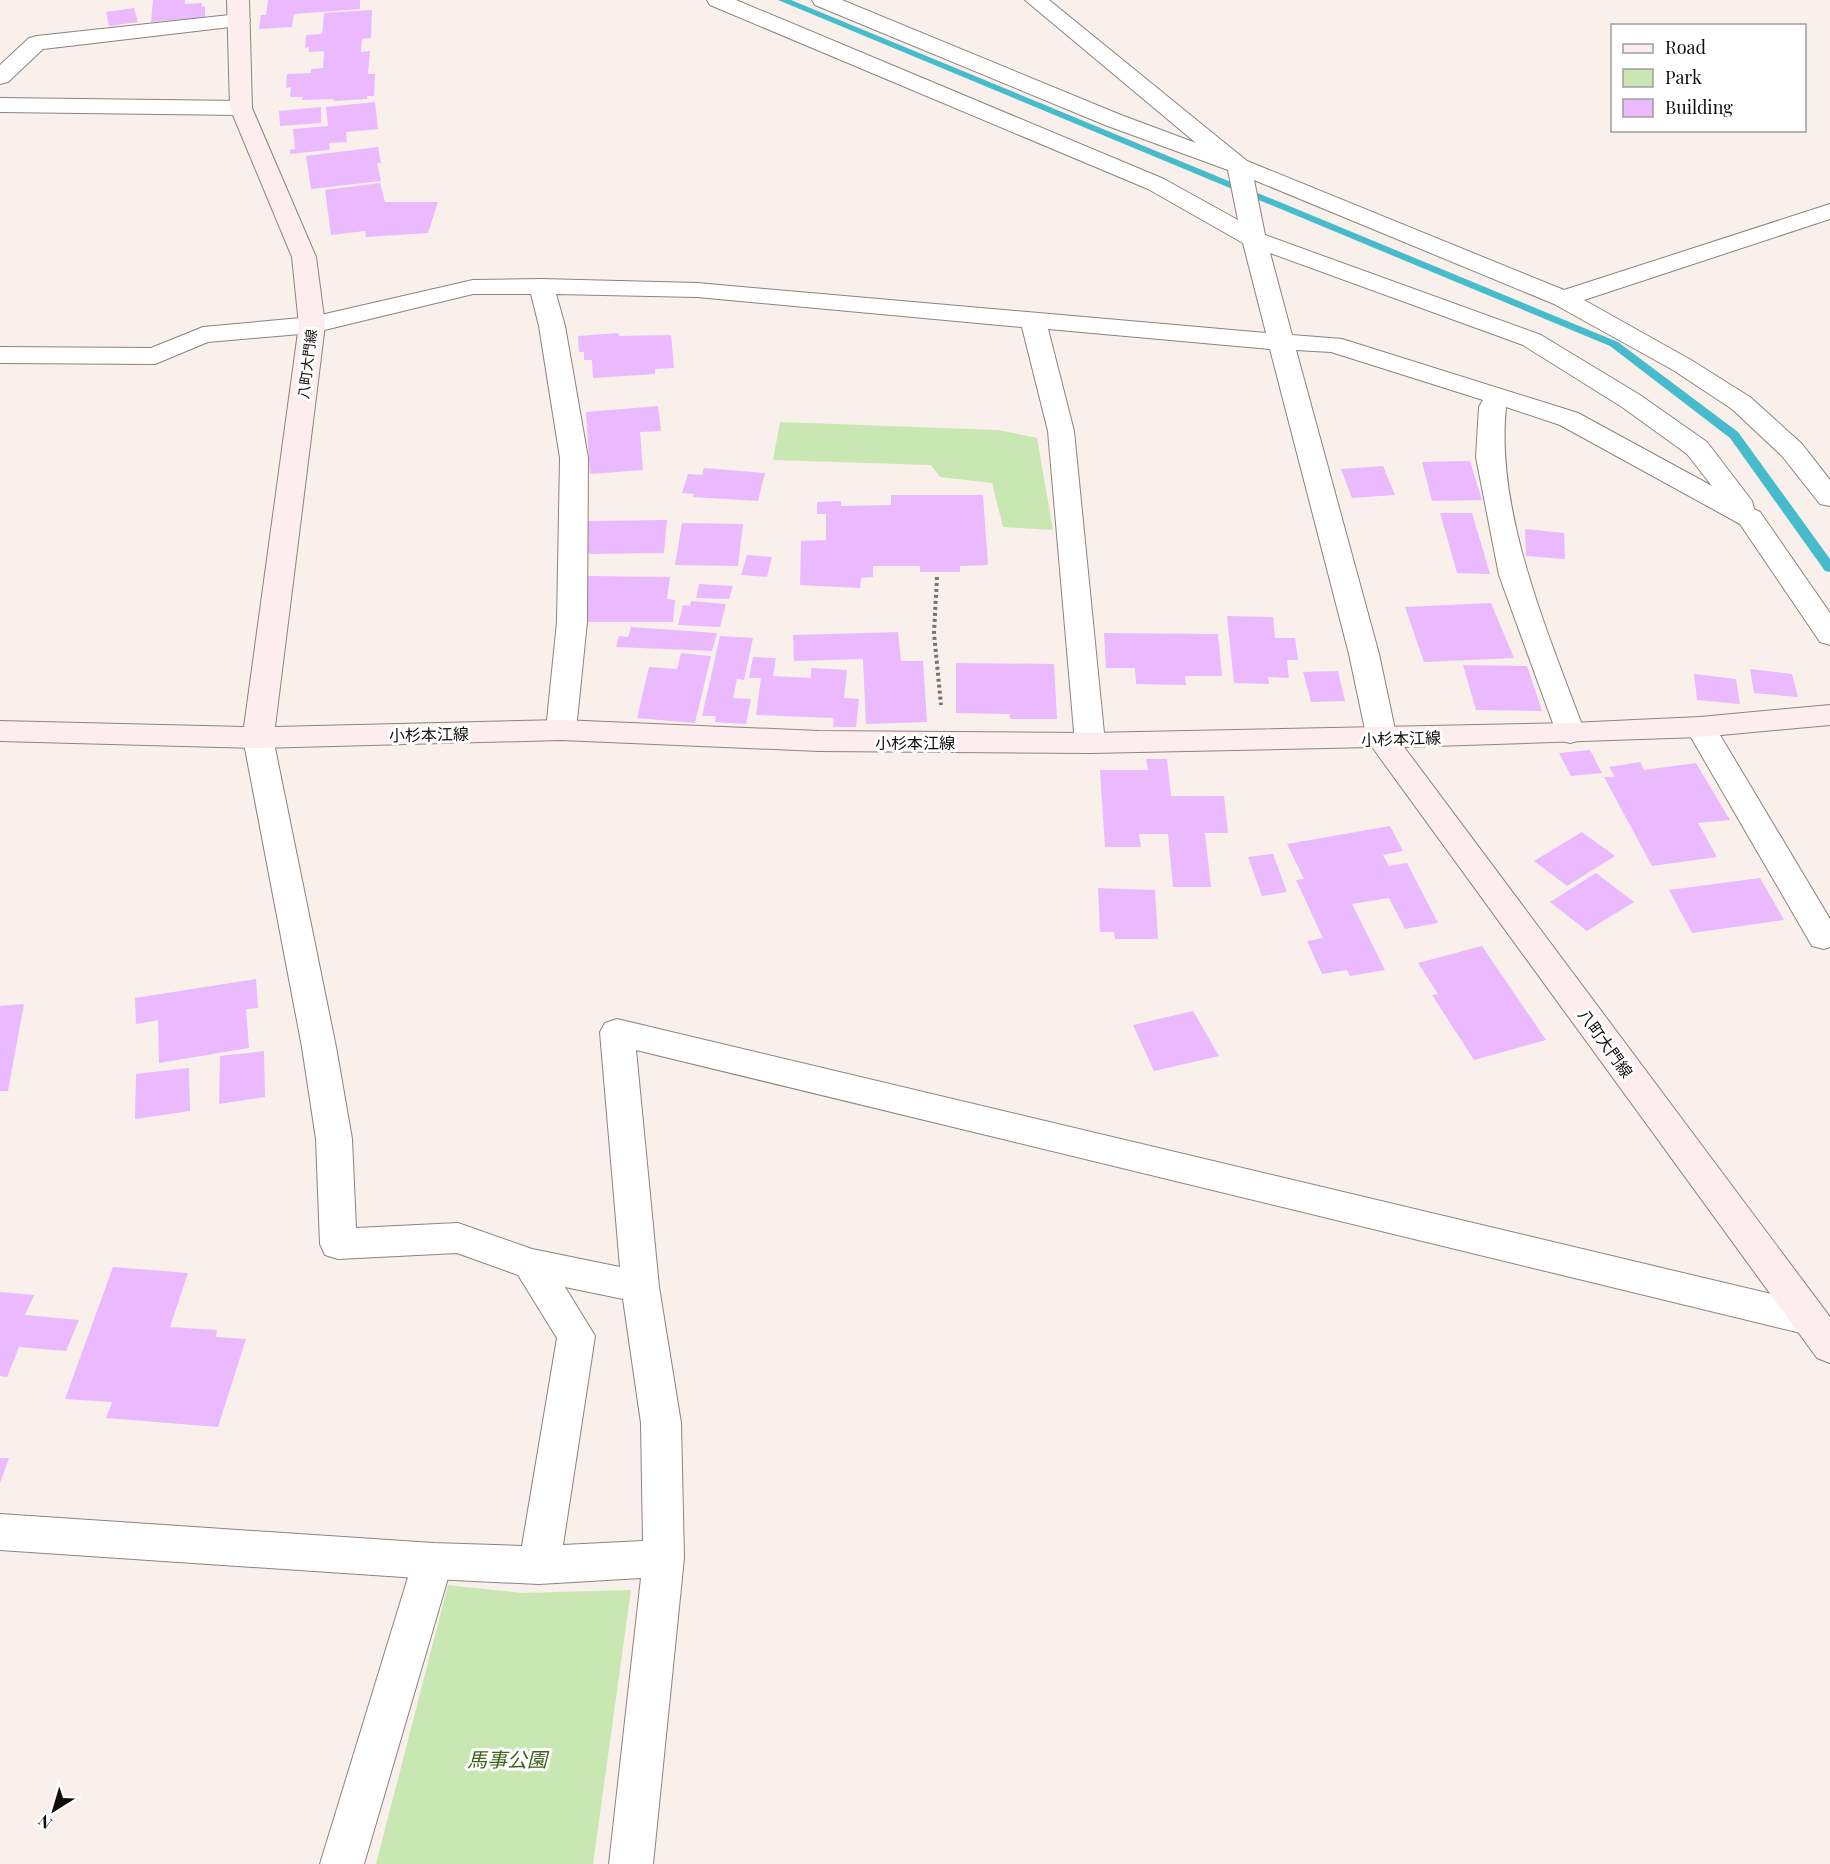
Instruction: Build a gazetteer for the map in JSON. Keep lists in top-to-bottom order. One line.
{"streets":{"main road":["八町大門線","小杉本江線"]},"crossings":[["八町大門線","小杉本江線"]],"parks":["馬事公園"],"legend":["Road","Park","Building"],"north":"bottom left"}
